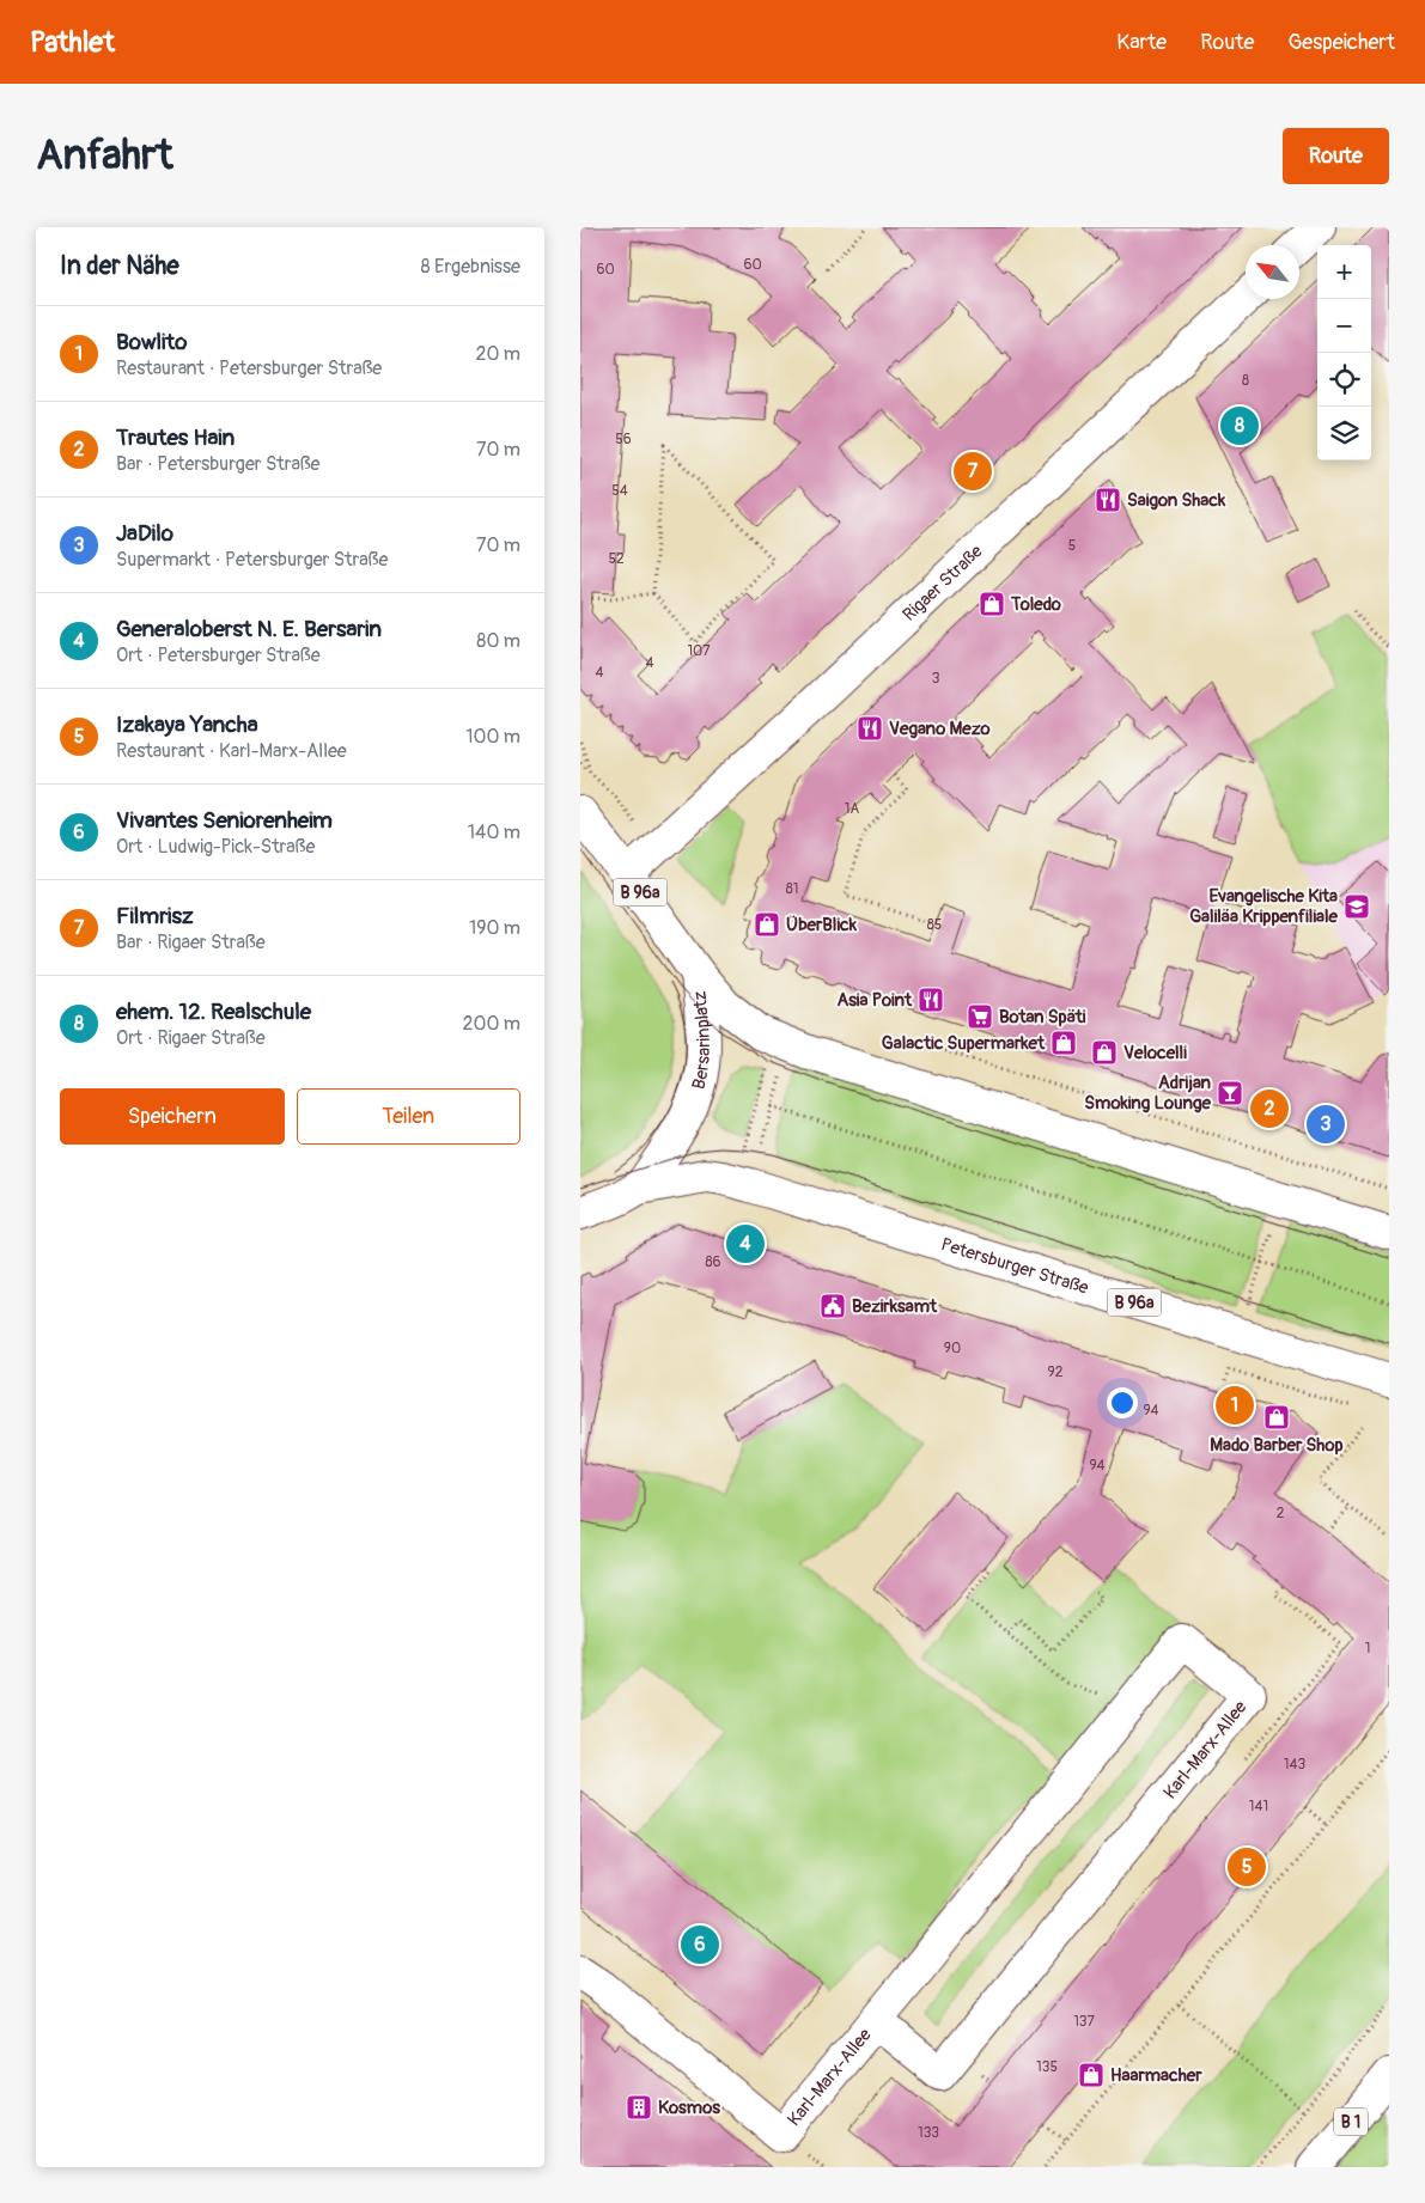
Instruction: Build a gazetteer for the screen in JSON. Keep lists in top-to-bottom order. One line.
{"streets":{"street":["Rigaer Straße","B 96a","Bersarinplatz","Petersburger Straße","Karl-Marx-Allee","B 1"]},"crossings":[["Rigaer Straße","Bersarinplatz"],["B 96a","Bersarinplatz"],["Bersarinplatz","Petersburger Straße"]],"places":{"restaurant":["Saigon Shack","Vegano Mezo","Asia Point"],"shop":["Toledo","ÜberBlick","Galactic Supermarket","Velocelli","Mado Barber Shop","Haarmacher"],"school or university":["Evangelische Kita Galiläa Krippenfiliale"],"supermarket":["Botan Späti"],"bar":["Adrijan Smoking Lounge"],"public building":["Bezirksamt"],"building":["Kosmos"]},"house_numbers":["60","60","8","56","54","5","52","107","4","4","3","1A","81","85","86","90","92","94","94","2","1","143","141","137","135","133"],"north":"top left","page":{"header":"Pathlet","nav":["Karte","Route","Gespeichert"],"buttons":["Route",["Speichern","Teilen"]],"title":"Anfahrt","heading":["In der Nähe","8 Ergebnisse"],"map_buttons":["+","−"],"list":[{"mark":"1","name":"Bowlito","note":"Restaurant · Petersburger Straße","value":"20 m"},{"mark":"2","name":"Trautes Hain","note":"Bar · Petersburger Straße","value":"70 m"},{"mark":"3","name":"JaDilo","note":"Supermarkt · Petersburger Straße","value":"70 m"},{"mark":"4","name":"Generaloberst N. E. Bersarin","note":"Ort · Petersburger Straße","value":"80 m"},{"mark":"5","name":"Izakaya Yancha","note":"Restaurant · Karl-Marx-Allee","value":"100 m"},{"mark":"6","name":"Vivantes Seniorenheim","note":"Ort · Ludwig-Pick-Straße","value":"140 m"},{"mark":"7","name":"Filmrisz","note":"Bar · Rigaer Straße","value":"190 m"},{"mark":"8","name":"ehem. 12. Realschule","note":"Ort · Rigaer Straße","value":"200 m"}],"pins":["8","7","2","3","4","1","5","6"]}}
